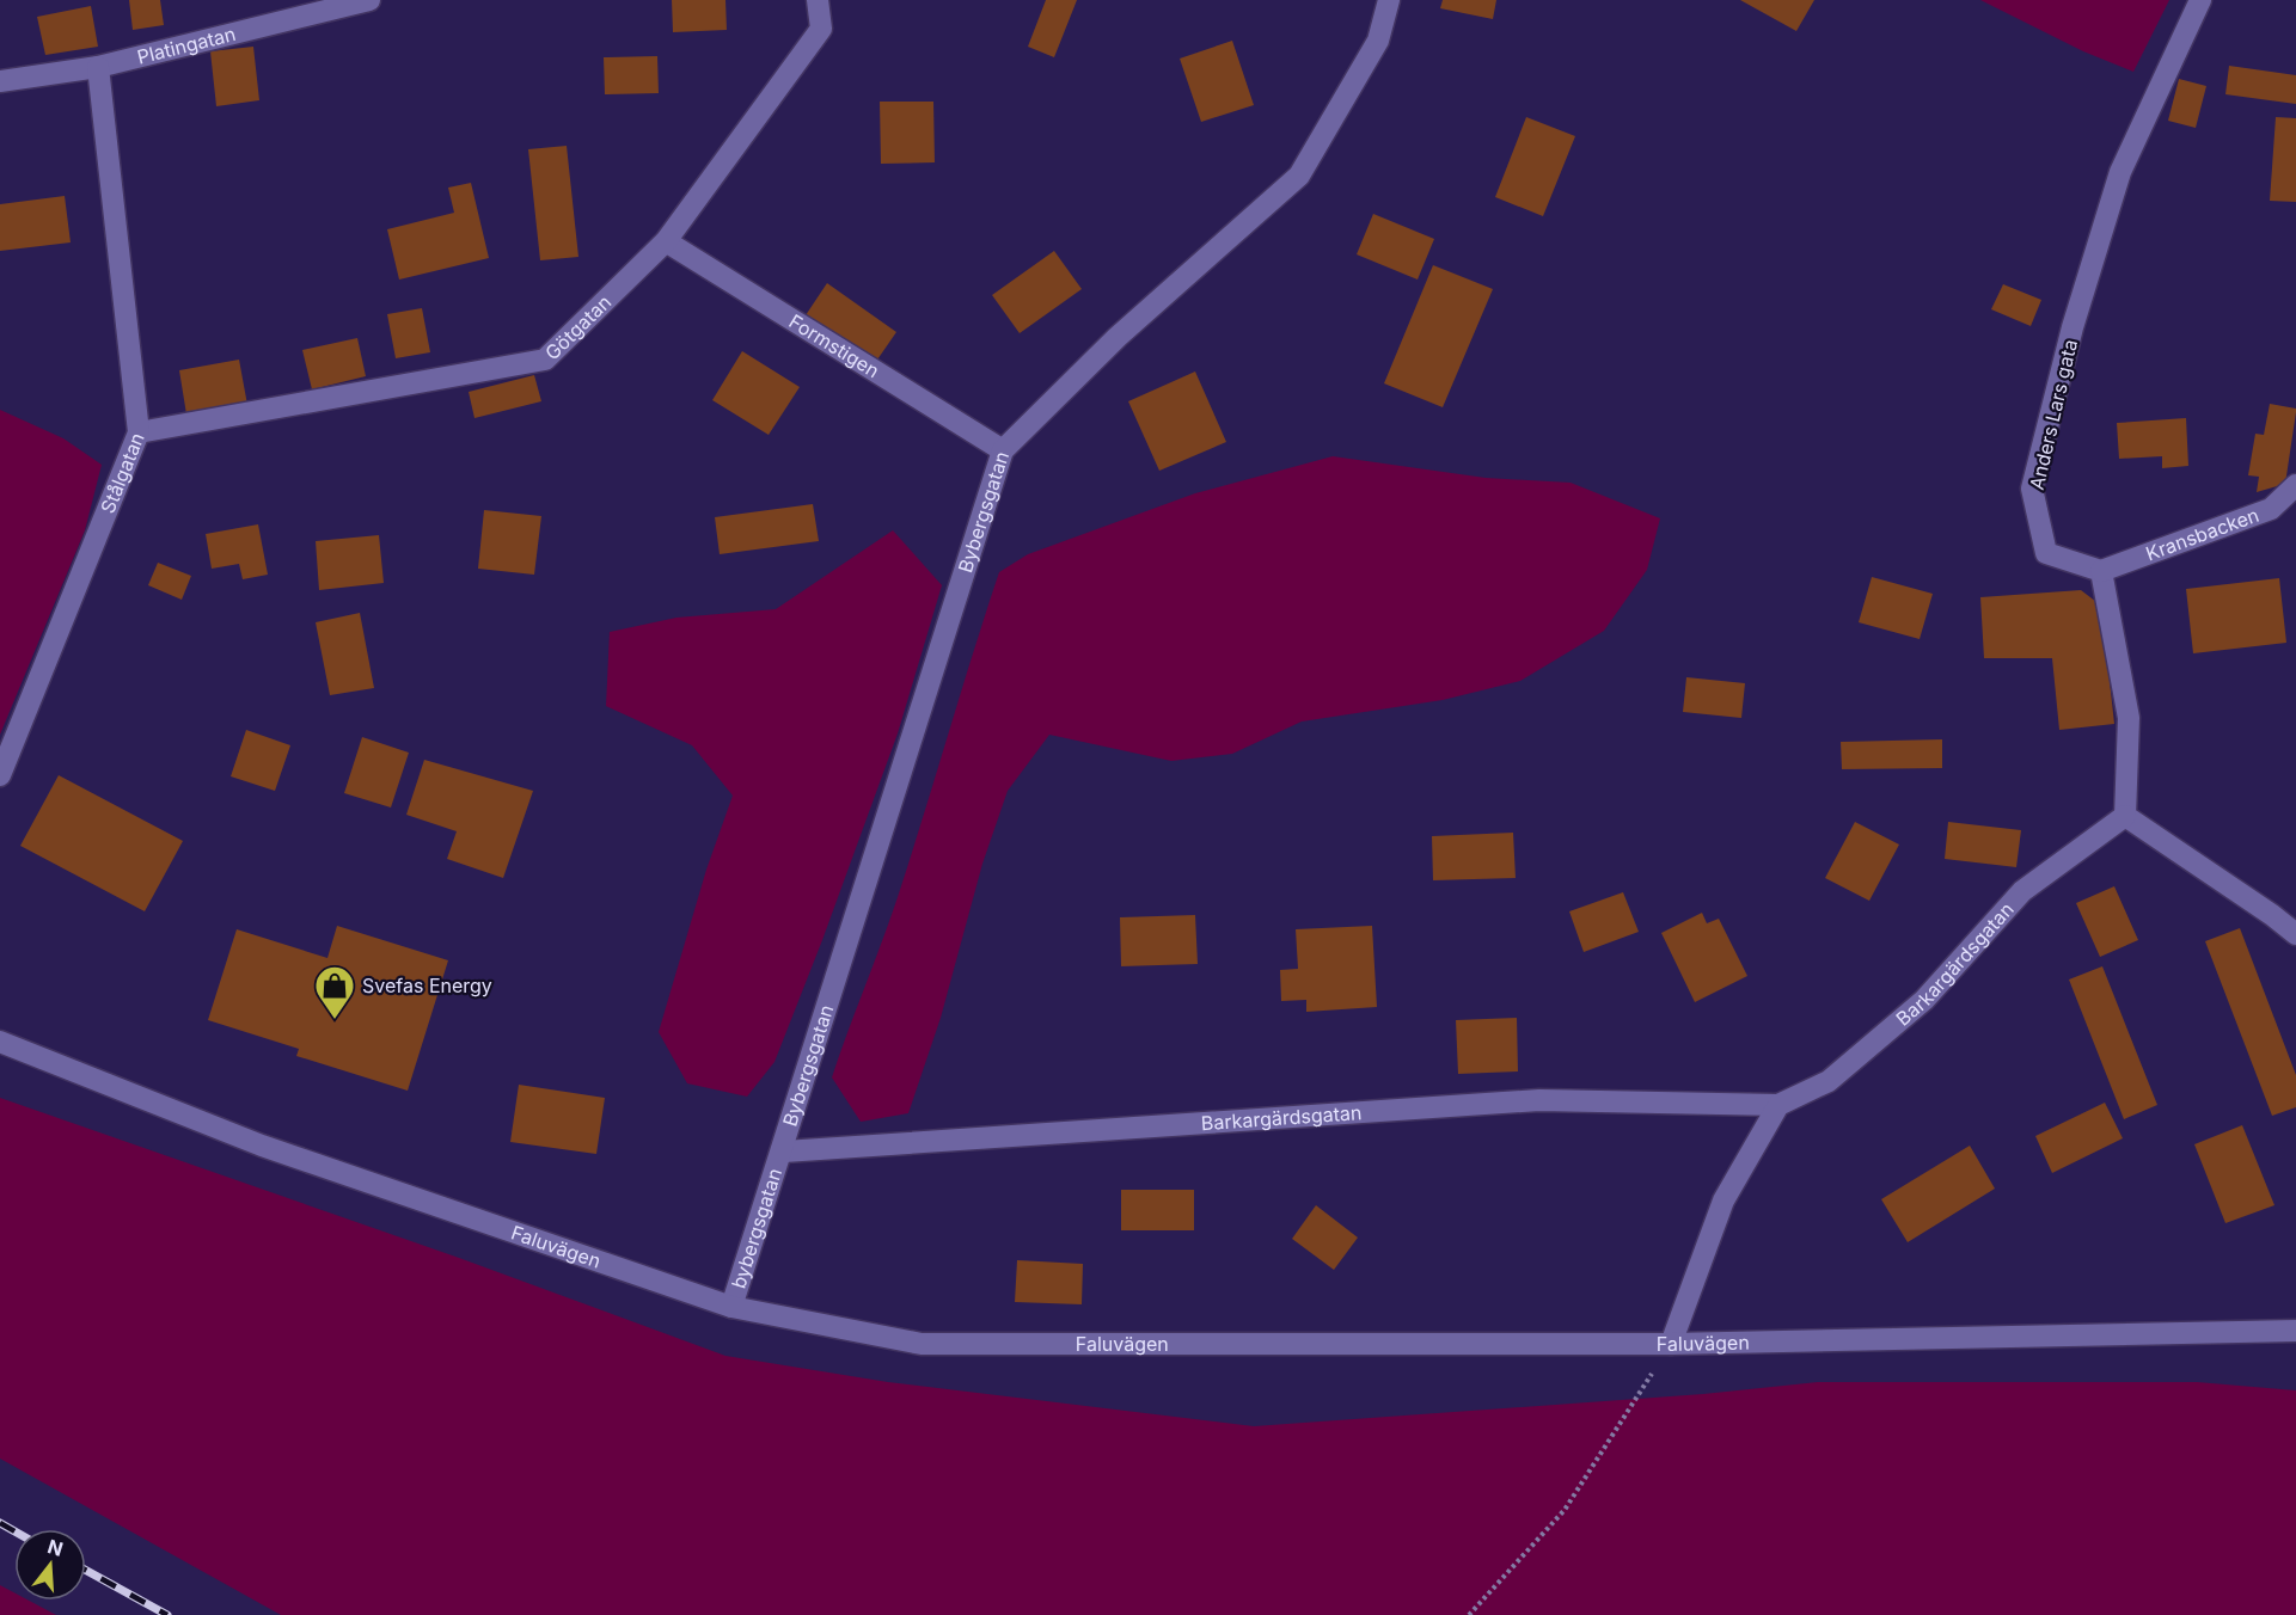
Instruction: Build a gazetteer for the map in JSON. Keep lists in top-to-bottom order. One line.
{"streets":{"street":["Platingatan","Götgatan","Formstigen","Anders Lars gata","Stålgatan","Bybergsgatan","Kransbacken","Barkargärdsgatan","bybergsgatan","Faluvägen"]},"crossings":[["Platingatan","Stålgatan"],["Götgatan","Formstigen"],["Götgatan","Stålgatan"],["Formstigen","Bybergsgatan"],["Anders Lars gata","Kransbacken"],["Bybergsgatan","Barkargärdsgatan"],["Bybergsgatan","bybergsgatan"],["Barkargärdsgatan","bybergsgatan"],["bybergsgatan","Faluvägen"]],"places":{"shop":["Svefas Energy"]},"north":"top"}
